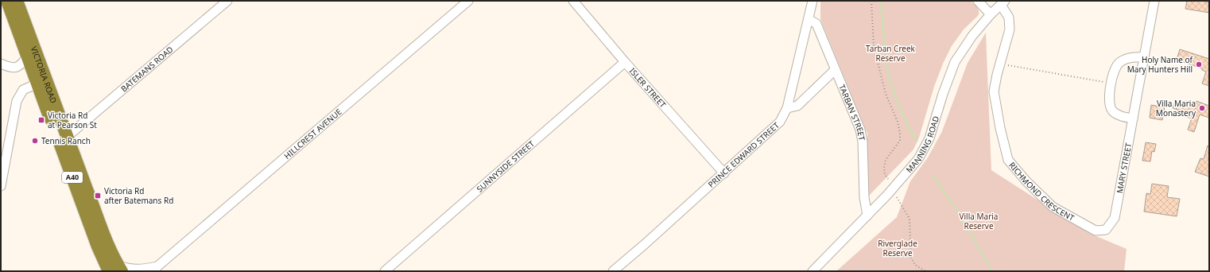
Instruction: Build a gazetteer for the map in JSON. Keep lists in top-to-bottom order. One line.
{"streets":{"highway":["VICTORIA ROAD","A40"],"street":["BATEMANS ROAD","ISLER STREET","TARBAN STREET","HILLCREST AVENUE","MANNING ROAD","PRINCE EDWARD STREET","SUNNYSIDE STREET","MARY STREET","RICHMOND CRESCENT"]},"crossings":[["BATEMANS ROAD","VICTORIA ROAD"],["ISLER STREET","PRINCE EDWARD STREET"],["ISLER STREET","SUNNYSIDE STREET"],["TARBAN STREET","MANNING ROAD"],["TARBAN STREET","PRINCE EDWARD STREET"],["MANNING ROAD","RICHMOND CRESCENT"],["MARY STREET","RICHMOND CRESCENT"]],"parks":["Tarban Creek Reserve","Villa Maria Reserve","Riverglade Reserve"],"places":{"other":["Holy Name of Mary Hunters Hill","Villa Maria Monastery","Tennis Ranch"],"transit":["Victoria Rd at Pearson St","Victoria Rd after Batemans Rd"]}}
